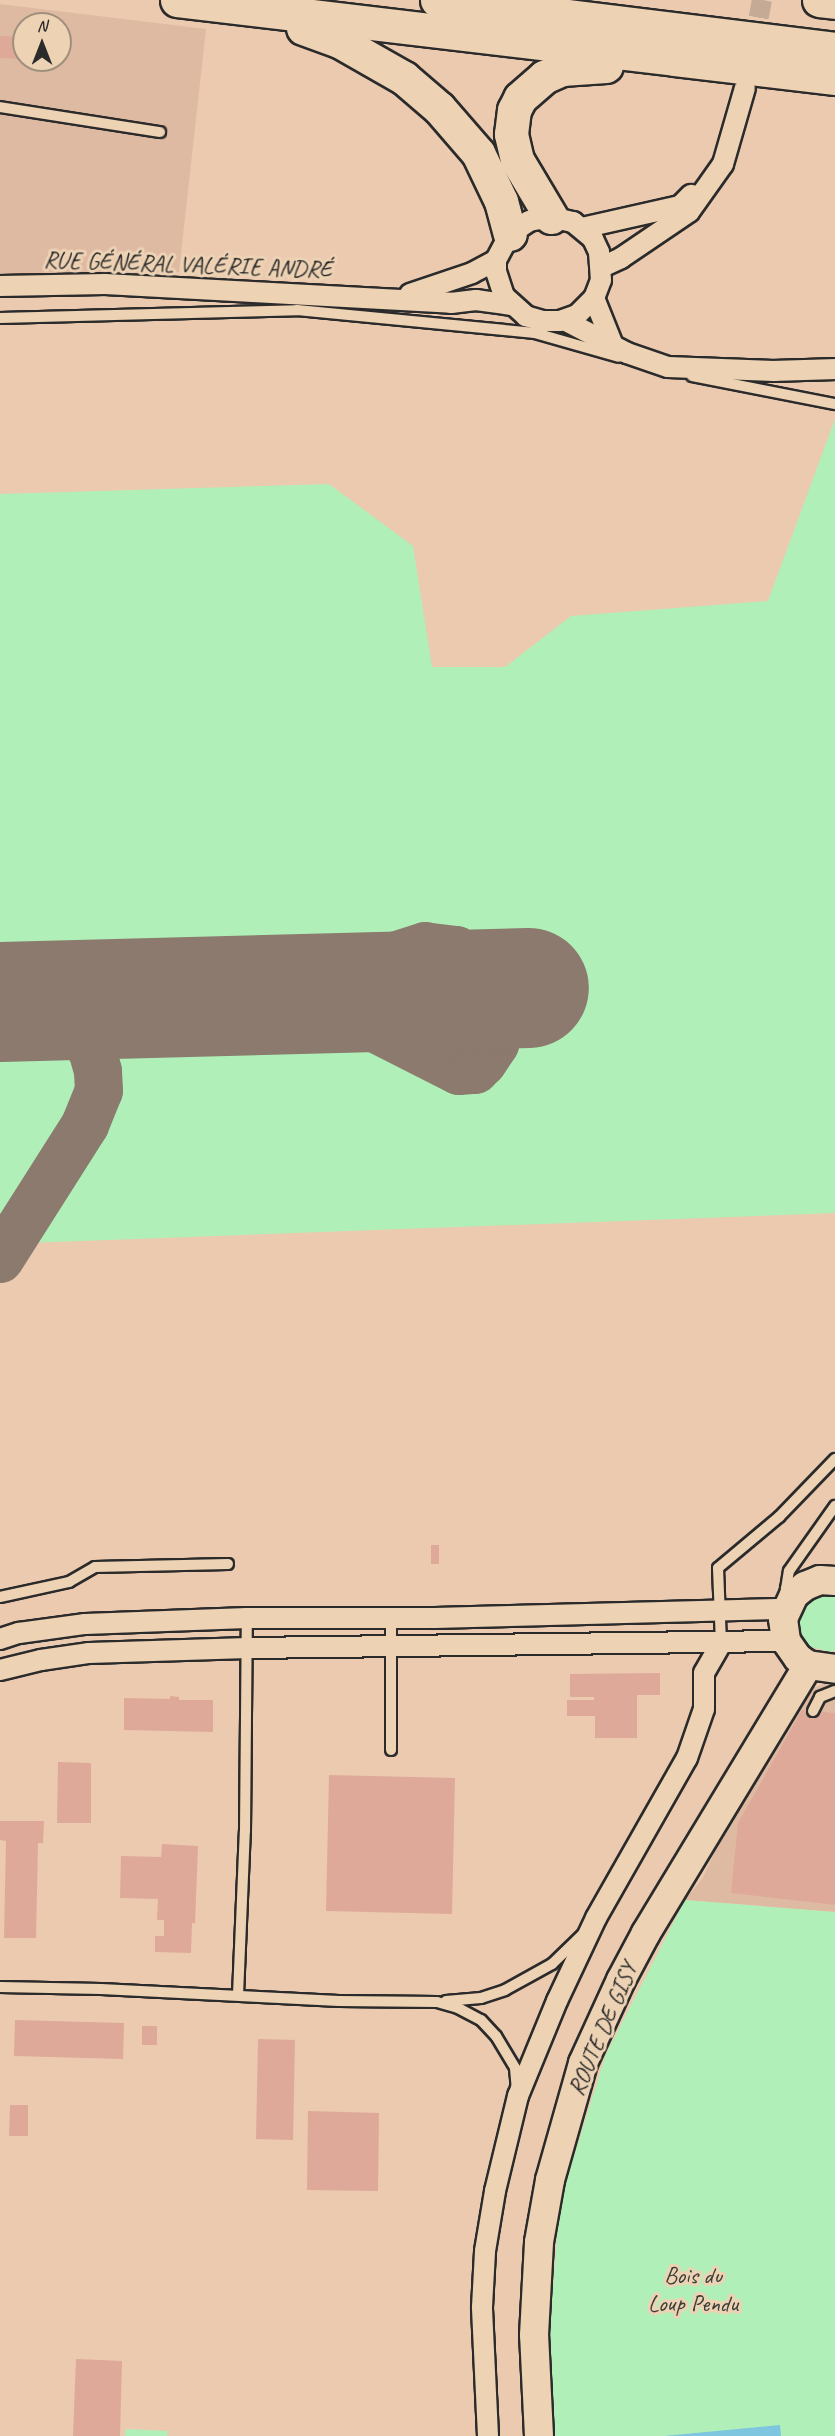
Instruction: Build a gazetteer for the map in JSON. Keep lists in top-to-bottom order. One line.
{"streets":{"street":["RUE GÉNÉRAL VALÉRIE ANDRÉ","ROUTE DE GISY"]},"parks":["Bois du Loup Pendu"],"north":"top"}
